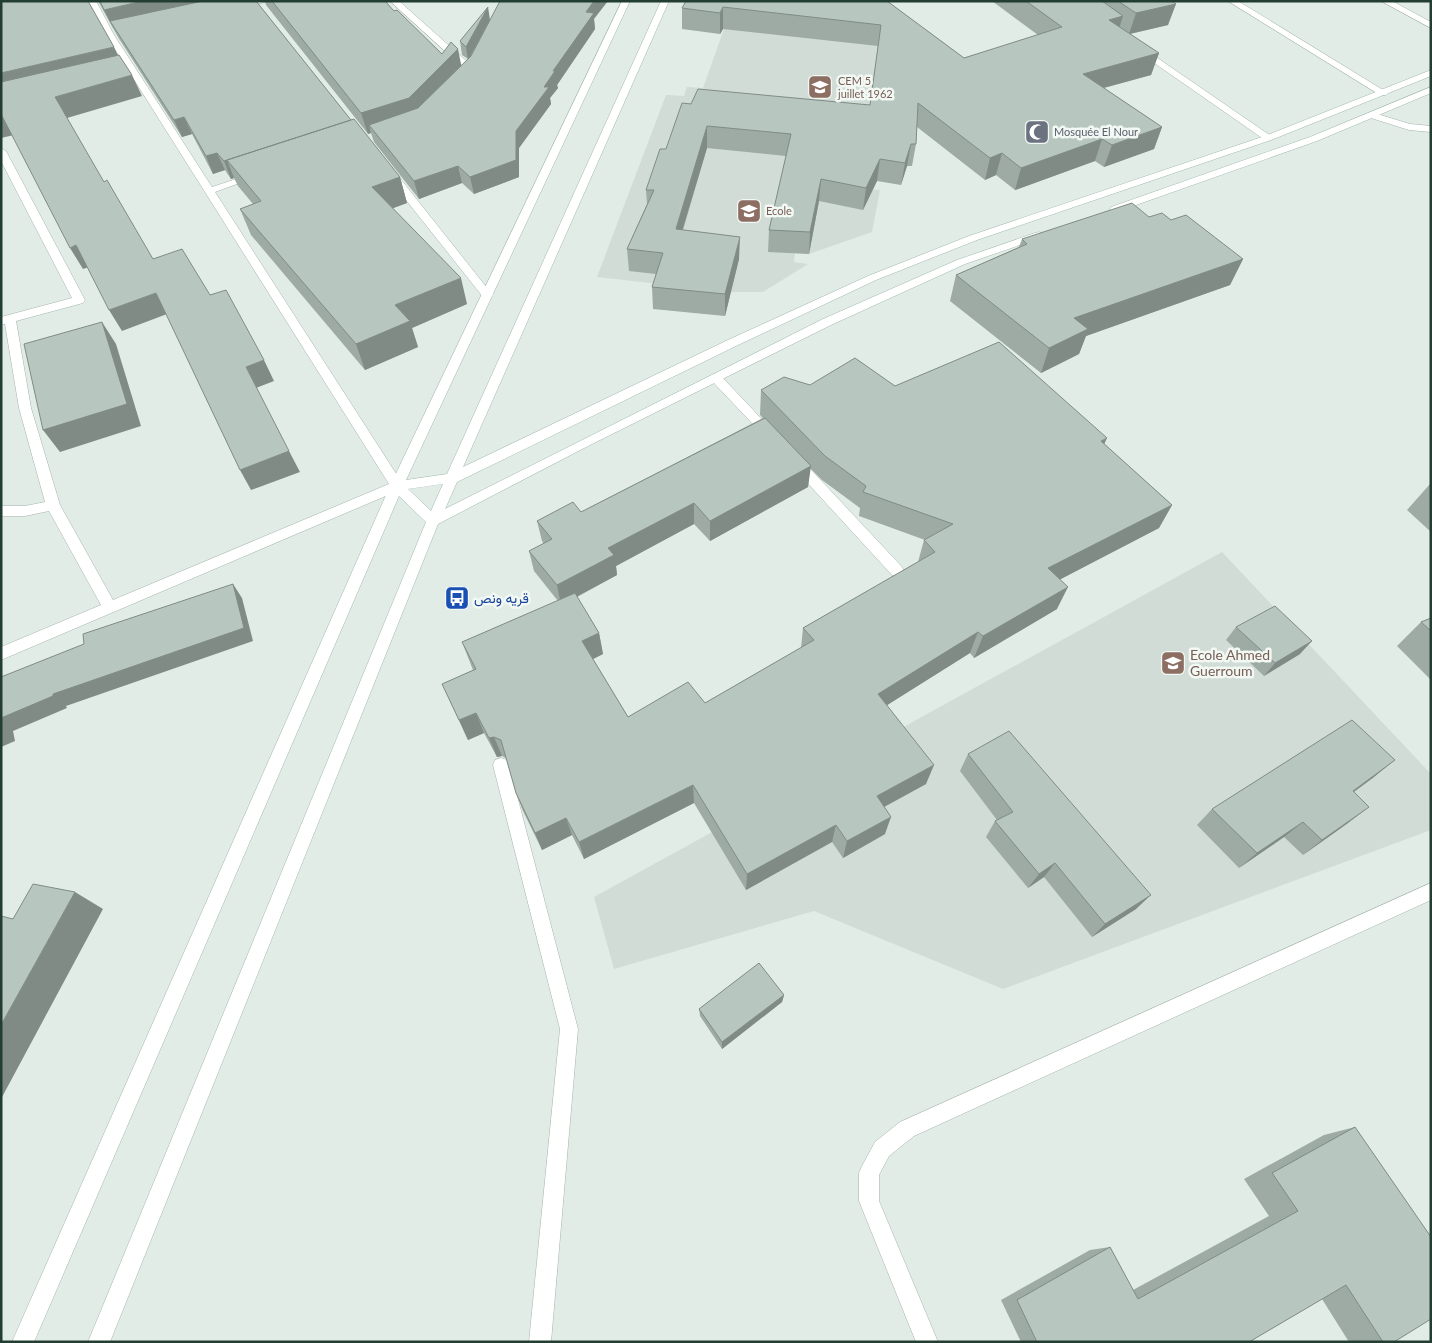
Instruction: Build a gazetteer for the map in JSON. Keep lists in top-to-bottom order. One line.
{"places":{"school or university":["CEM 5 juillet 1962","Ecole","Ecole Ahmed Guerroum"],"mosque":["Mosquée El Nour"],"bus stop":["قريه ونص"]}}
